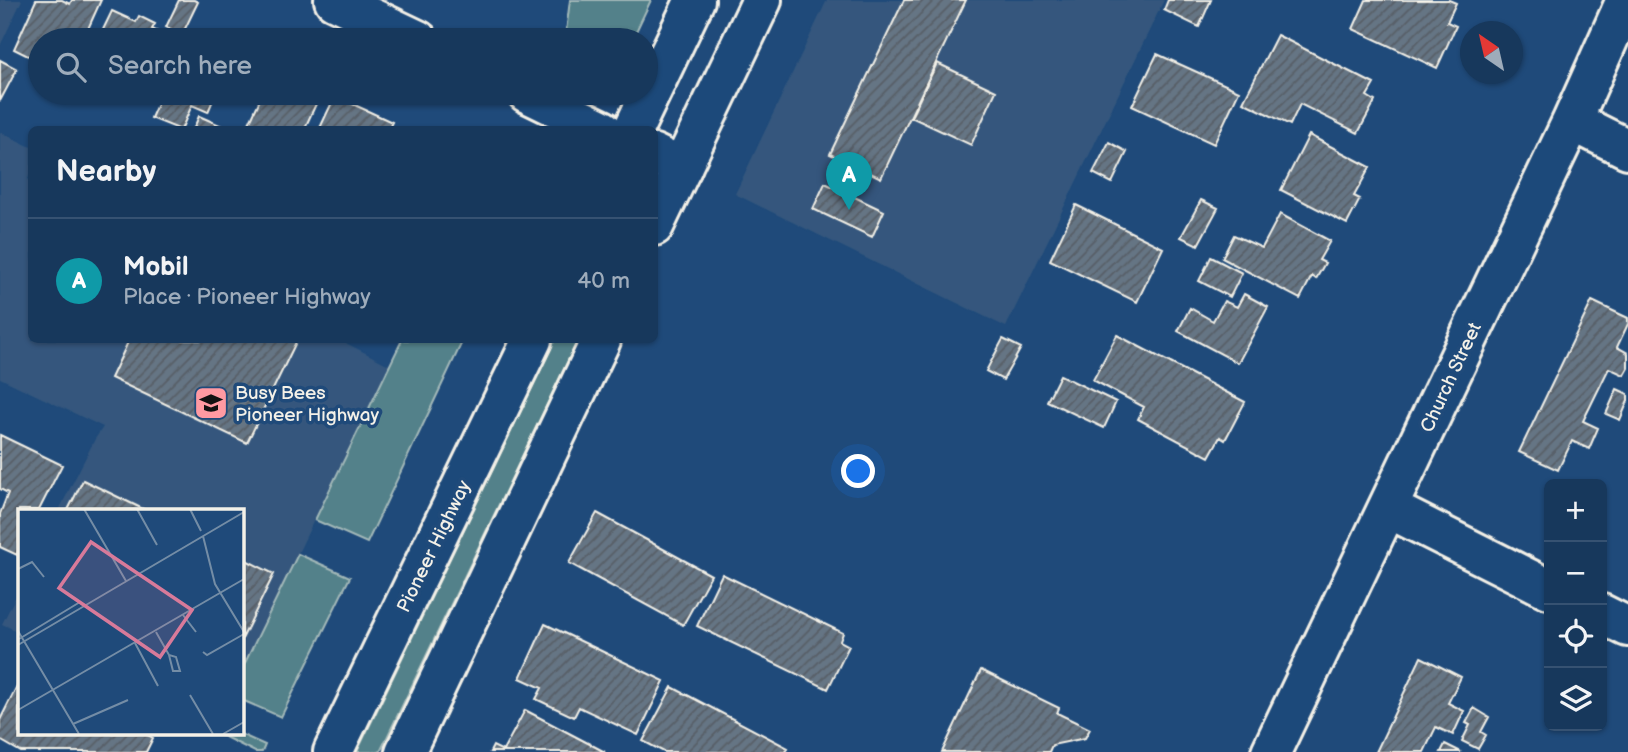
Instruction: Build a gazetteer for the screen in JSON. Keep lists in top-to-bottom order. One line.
{"streets":{"main road":["Church Street","Pioneer Highway"]},"places":{"school or university":["Busy Bees Pioneer Highway"]},"north":"top left","page":{"search":"Search here","heading":"Nearby","pins":"A","list":[{"mark":"A","name":"Mobil","note":"Place · Pioneer Highway","value":"40 m"}],"map_buttons":["+","−"]}}
